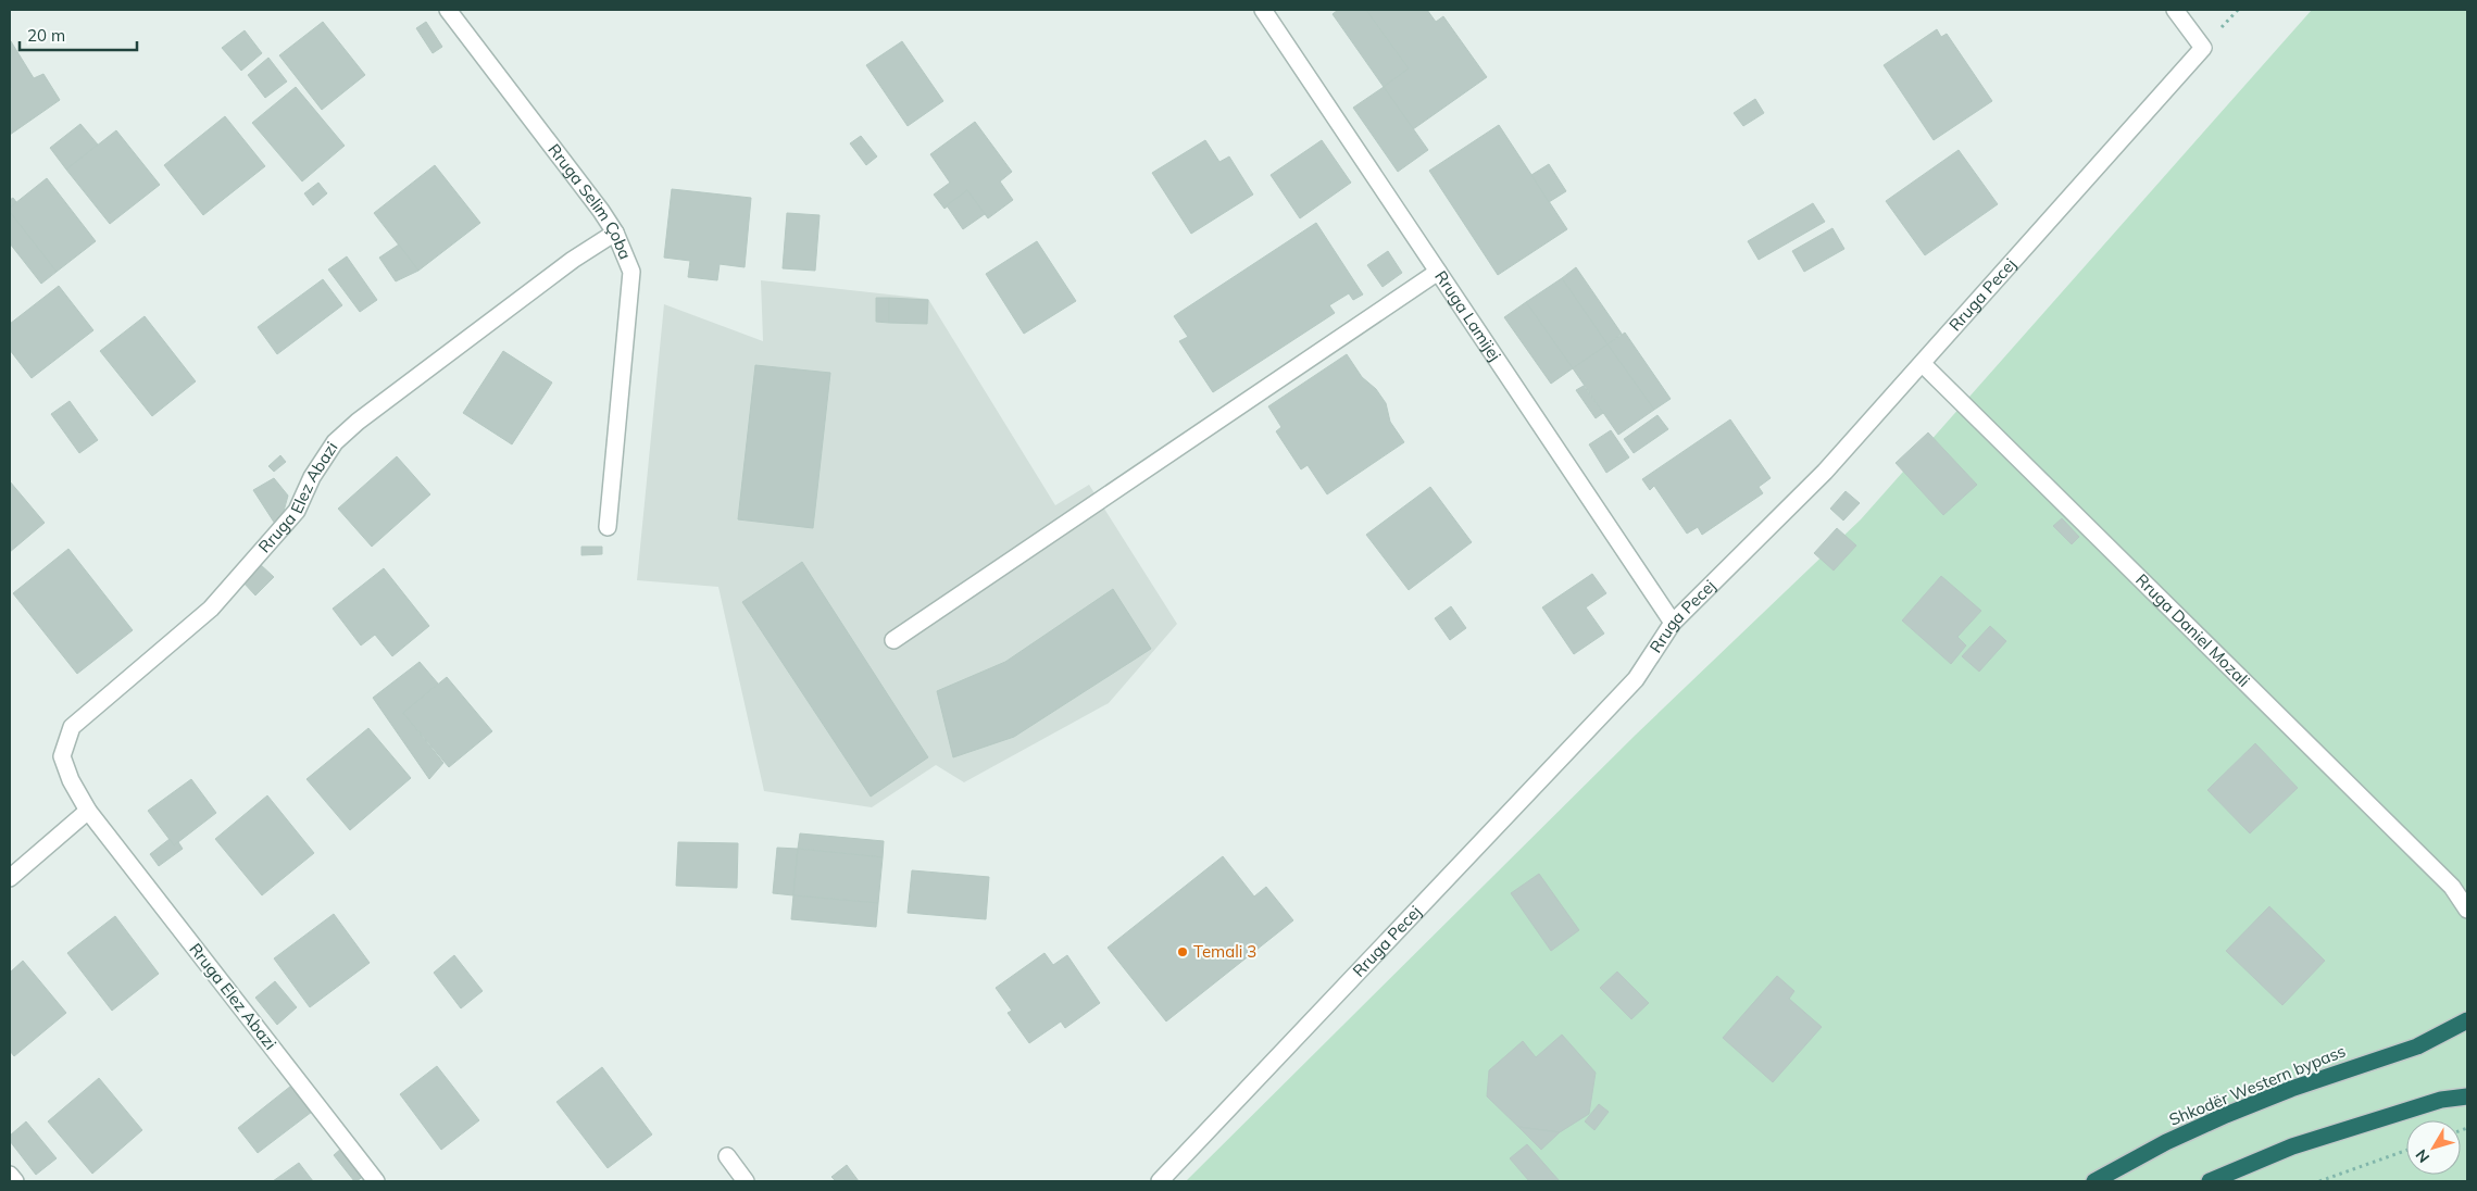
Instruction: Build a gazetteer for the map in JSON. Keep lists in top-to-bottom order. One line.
{"streets":{"highway":["Shkodër Western bypass"],"street":["Rruga Selim Çoba","Rruga Pecej","Rruga Lamijej","Rruga Elez Abazi","Rruga Daniel Mozali"]},"crossings":[["Rruga Selim Çoba","Rruga Elez Abazi"],["Rruga Pecej","Rruga Lamijej"],["Rruga Pecej","Rruga Daniel Mozali"]],"places":["Temali 3"],"scale_bar":"20 m","north":"bottom left"}
